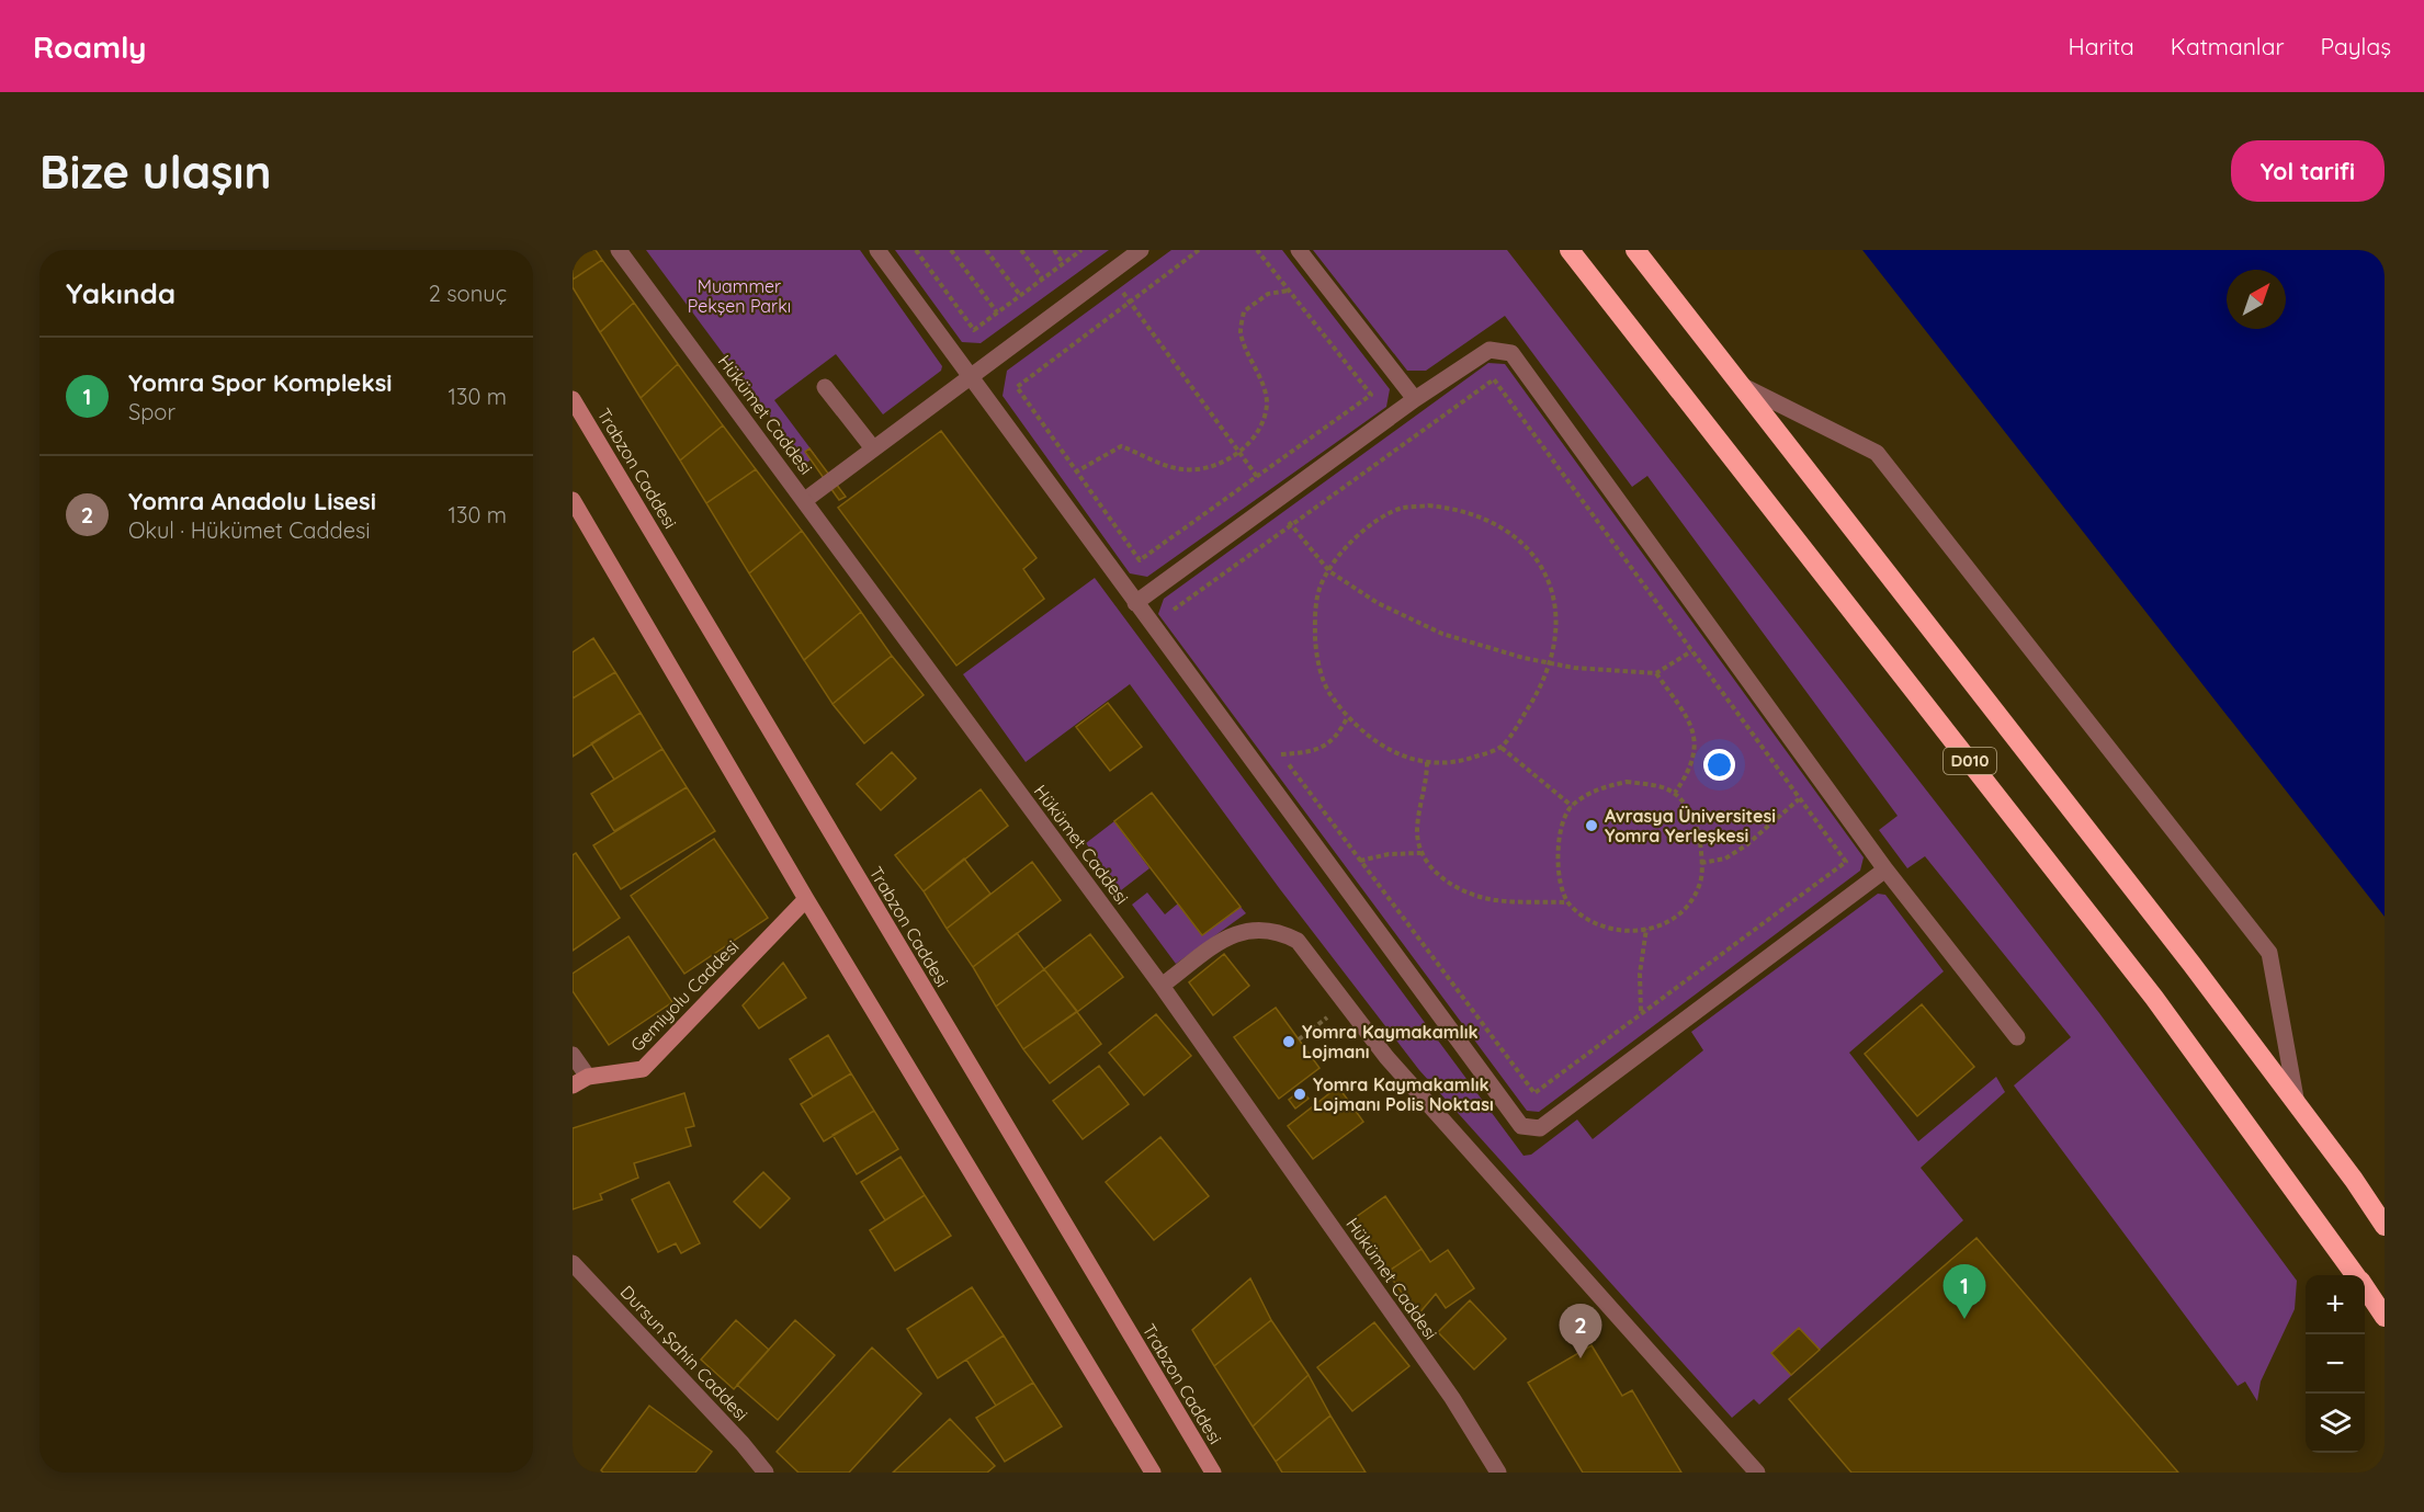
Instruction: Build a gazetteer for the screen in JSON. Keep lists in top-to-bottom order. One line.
{"streets":{"highway":["D010"],"main road":["Trabzon Caddesi","Gemiyolu Caddesi"],"street":["Hükümet Caddesi","Dursun Şahin Caddesi"]},"parks":["Muammer Pekşen Parkı"],"places":["Avrasya Üniversitesi Yomra Yerleşkesi","Yomra Kaymakamlık Lojmanı","Yomra Kaymakamlık Lojmanı Polis Noktası"],"north":"top right","page":{"header":"Roamly","nav":["Harita","Katmanlar","Paylaş"],"buttons":"Yol tarifi","title":"Bize ulaşın","heading":["Yakında","2 sonuç"],"list":[{"mark":"1","name":"Yomra Spor Kompleksi","note":"Spor","value":"130 m"},{"mark":"2","name":"Yomra Anadolu Lisesi","note":"Okul · Hükümet Caddesi","value":"130 m"}],"pins":["1","2"],"map_buttons":["+","−"]}}
